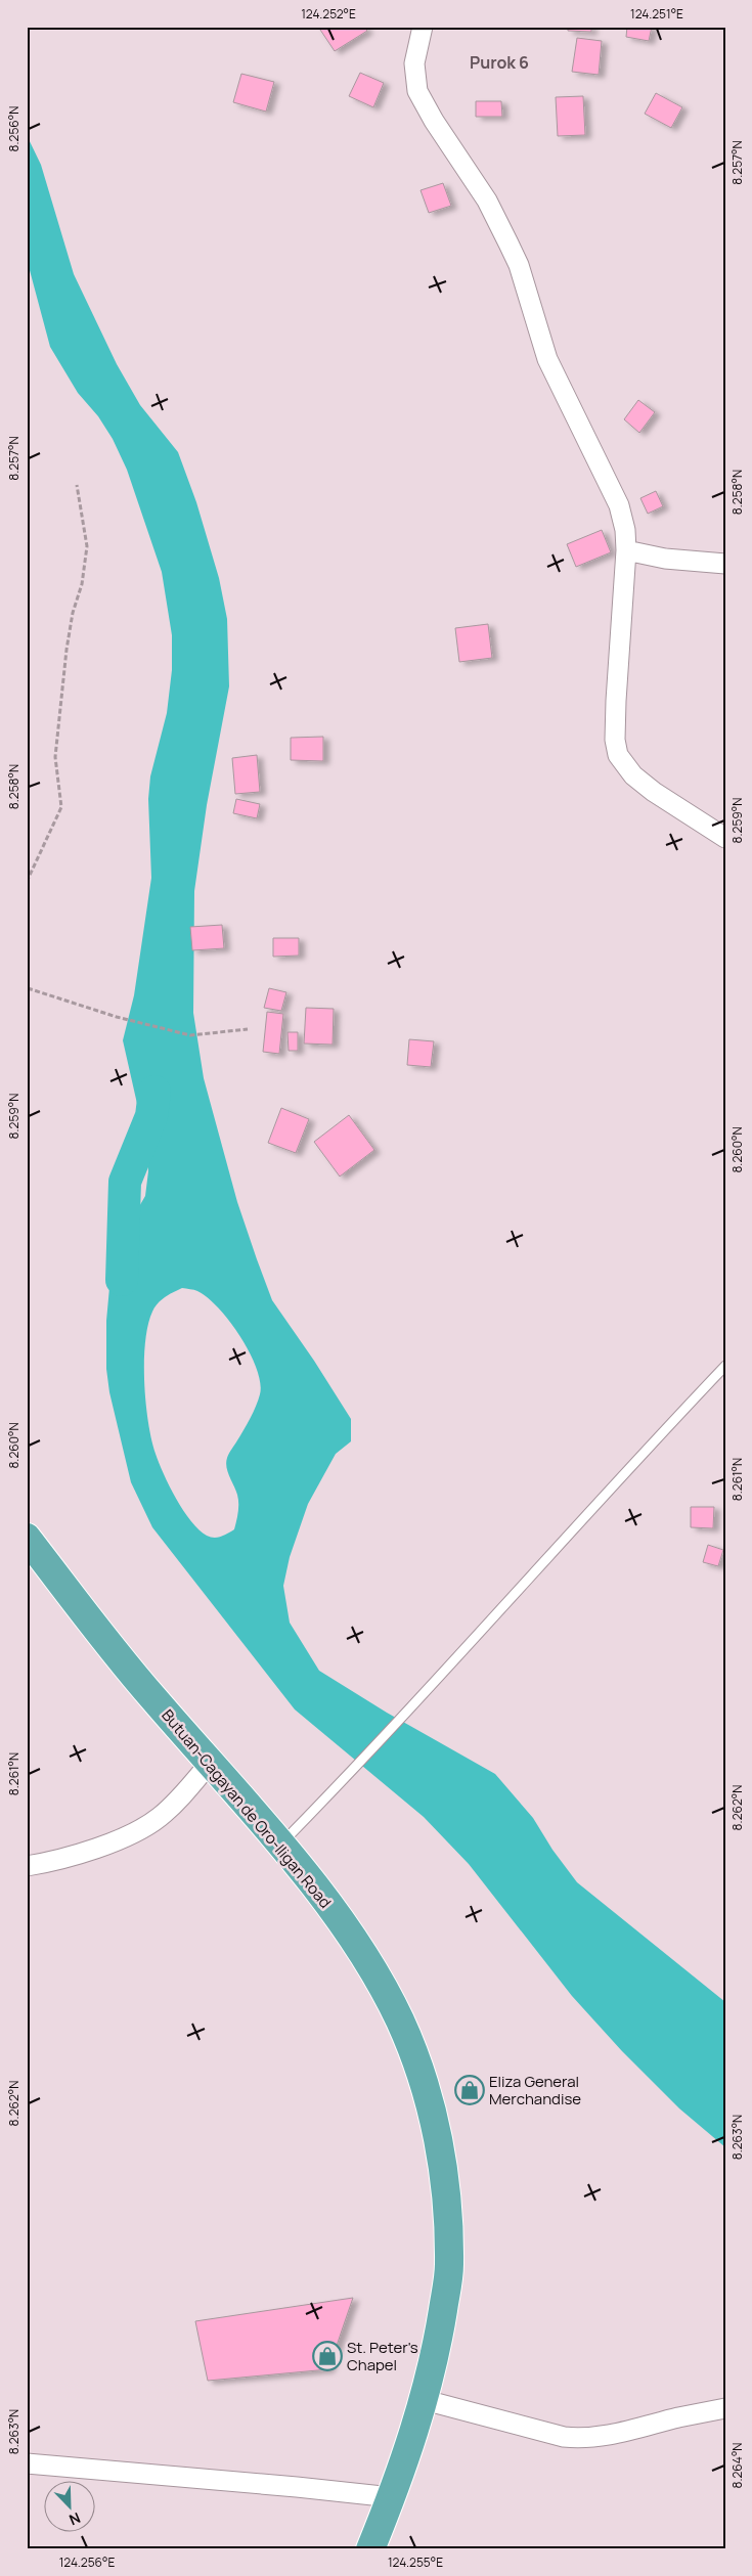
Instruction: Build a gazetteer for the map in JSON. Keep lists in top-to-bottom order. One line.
{"streets":{"highway":["Butuan-Cagayan de Oro-Iligan Road"]},"districts":["Purok 6"],"places":{"shop":["Eliza General Merchandise","St. Peter's Chapel"]},"north":"bottom right","coordinates":["124.252°E","124.251°E","8.256°N","8.257°N","8.258°N","8.259°N","8.260°N","8.261°N","8.262°N","8.263°N","8.264°N","124.256°E","124.255°E"]}
